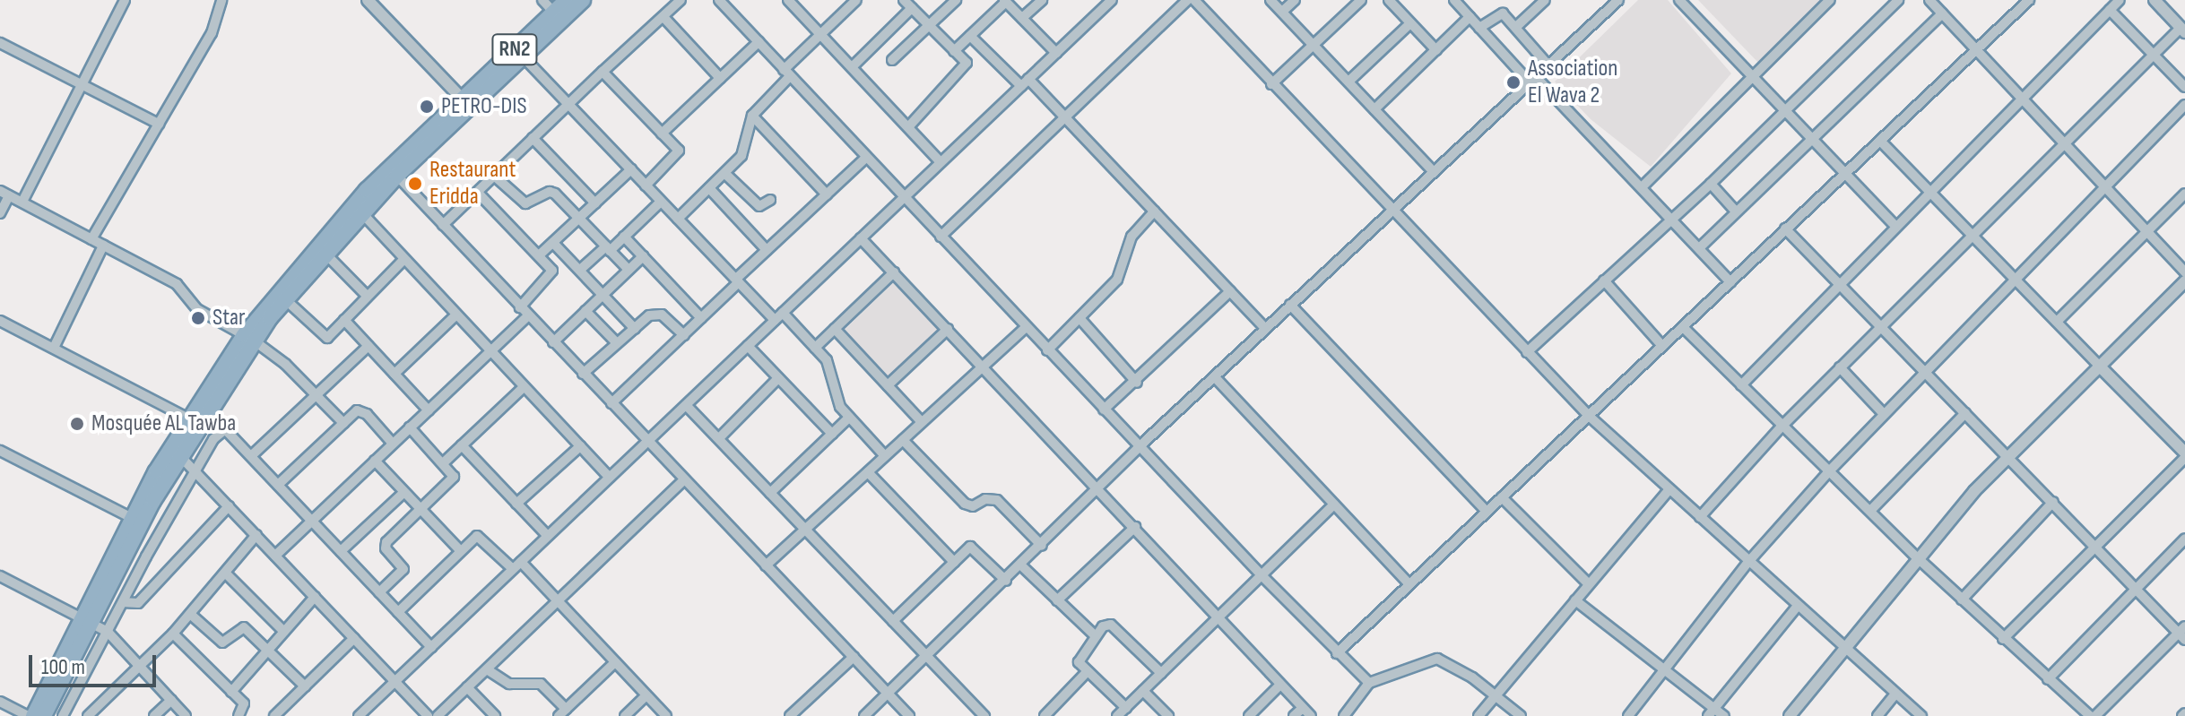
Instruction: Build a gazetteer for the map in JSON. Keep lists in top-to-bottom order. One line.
{"streets":{"highway":["RN2"]},"places":["Association El Wava 2","PETRO-DIS","Restaurant Eridda","Star","Mosquée AL Tawba"],"scale_bar":"100 m"}
